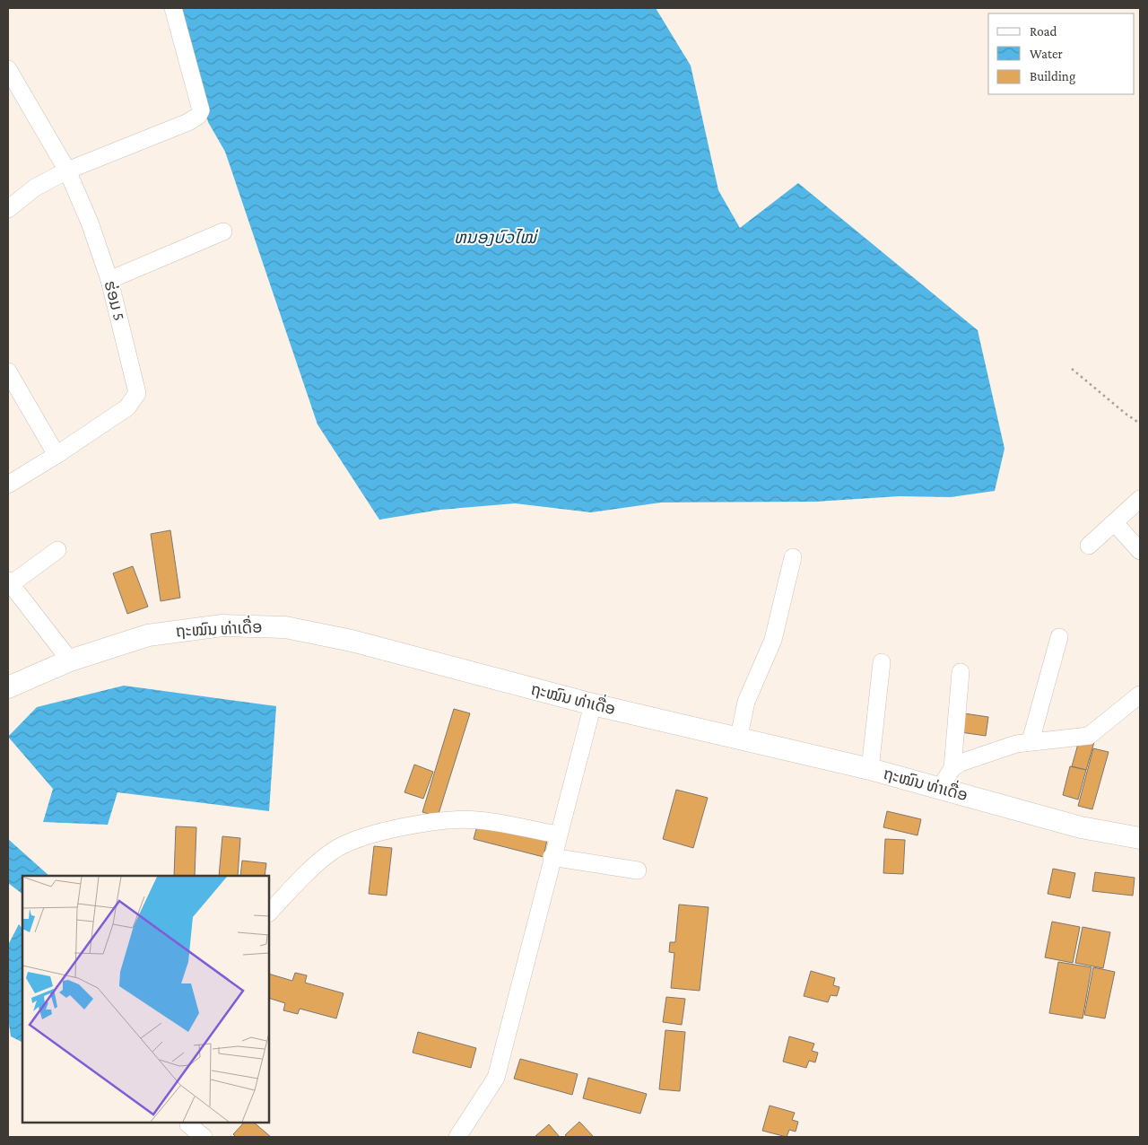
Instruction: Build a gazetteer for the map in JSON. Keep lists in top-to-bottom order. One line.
{"streets":{"main road":["ຖະໝົນ ທ່າເດື່ອ"],"street":["ຮ່ອມ 5"]},"water":["ຫນອງບົວໄໝ່"],"legend":["Road","Water","Building"]}
